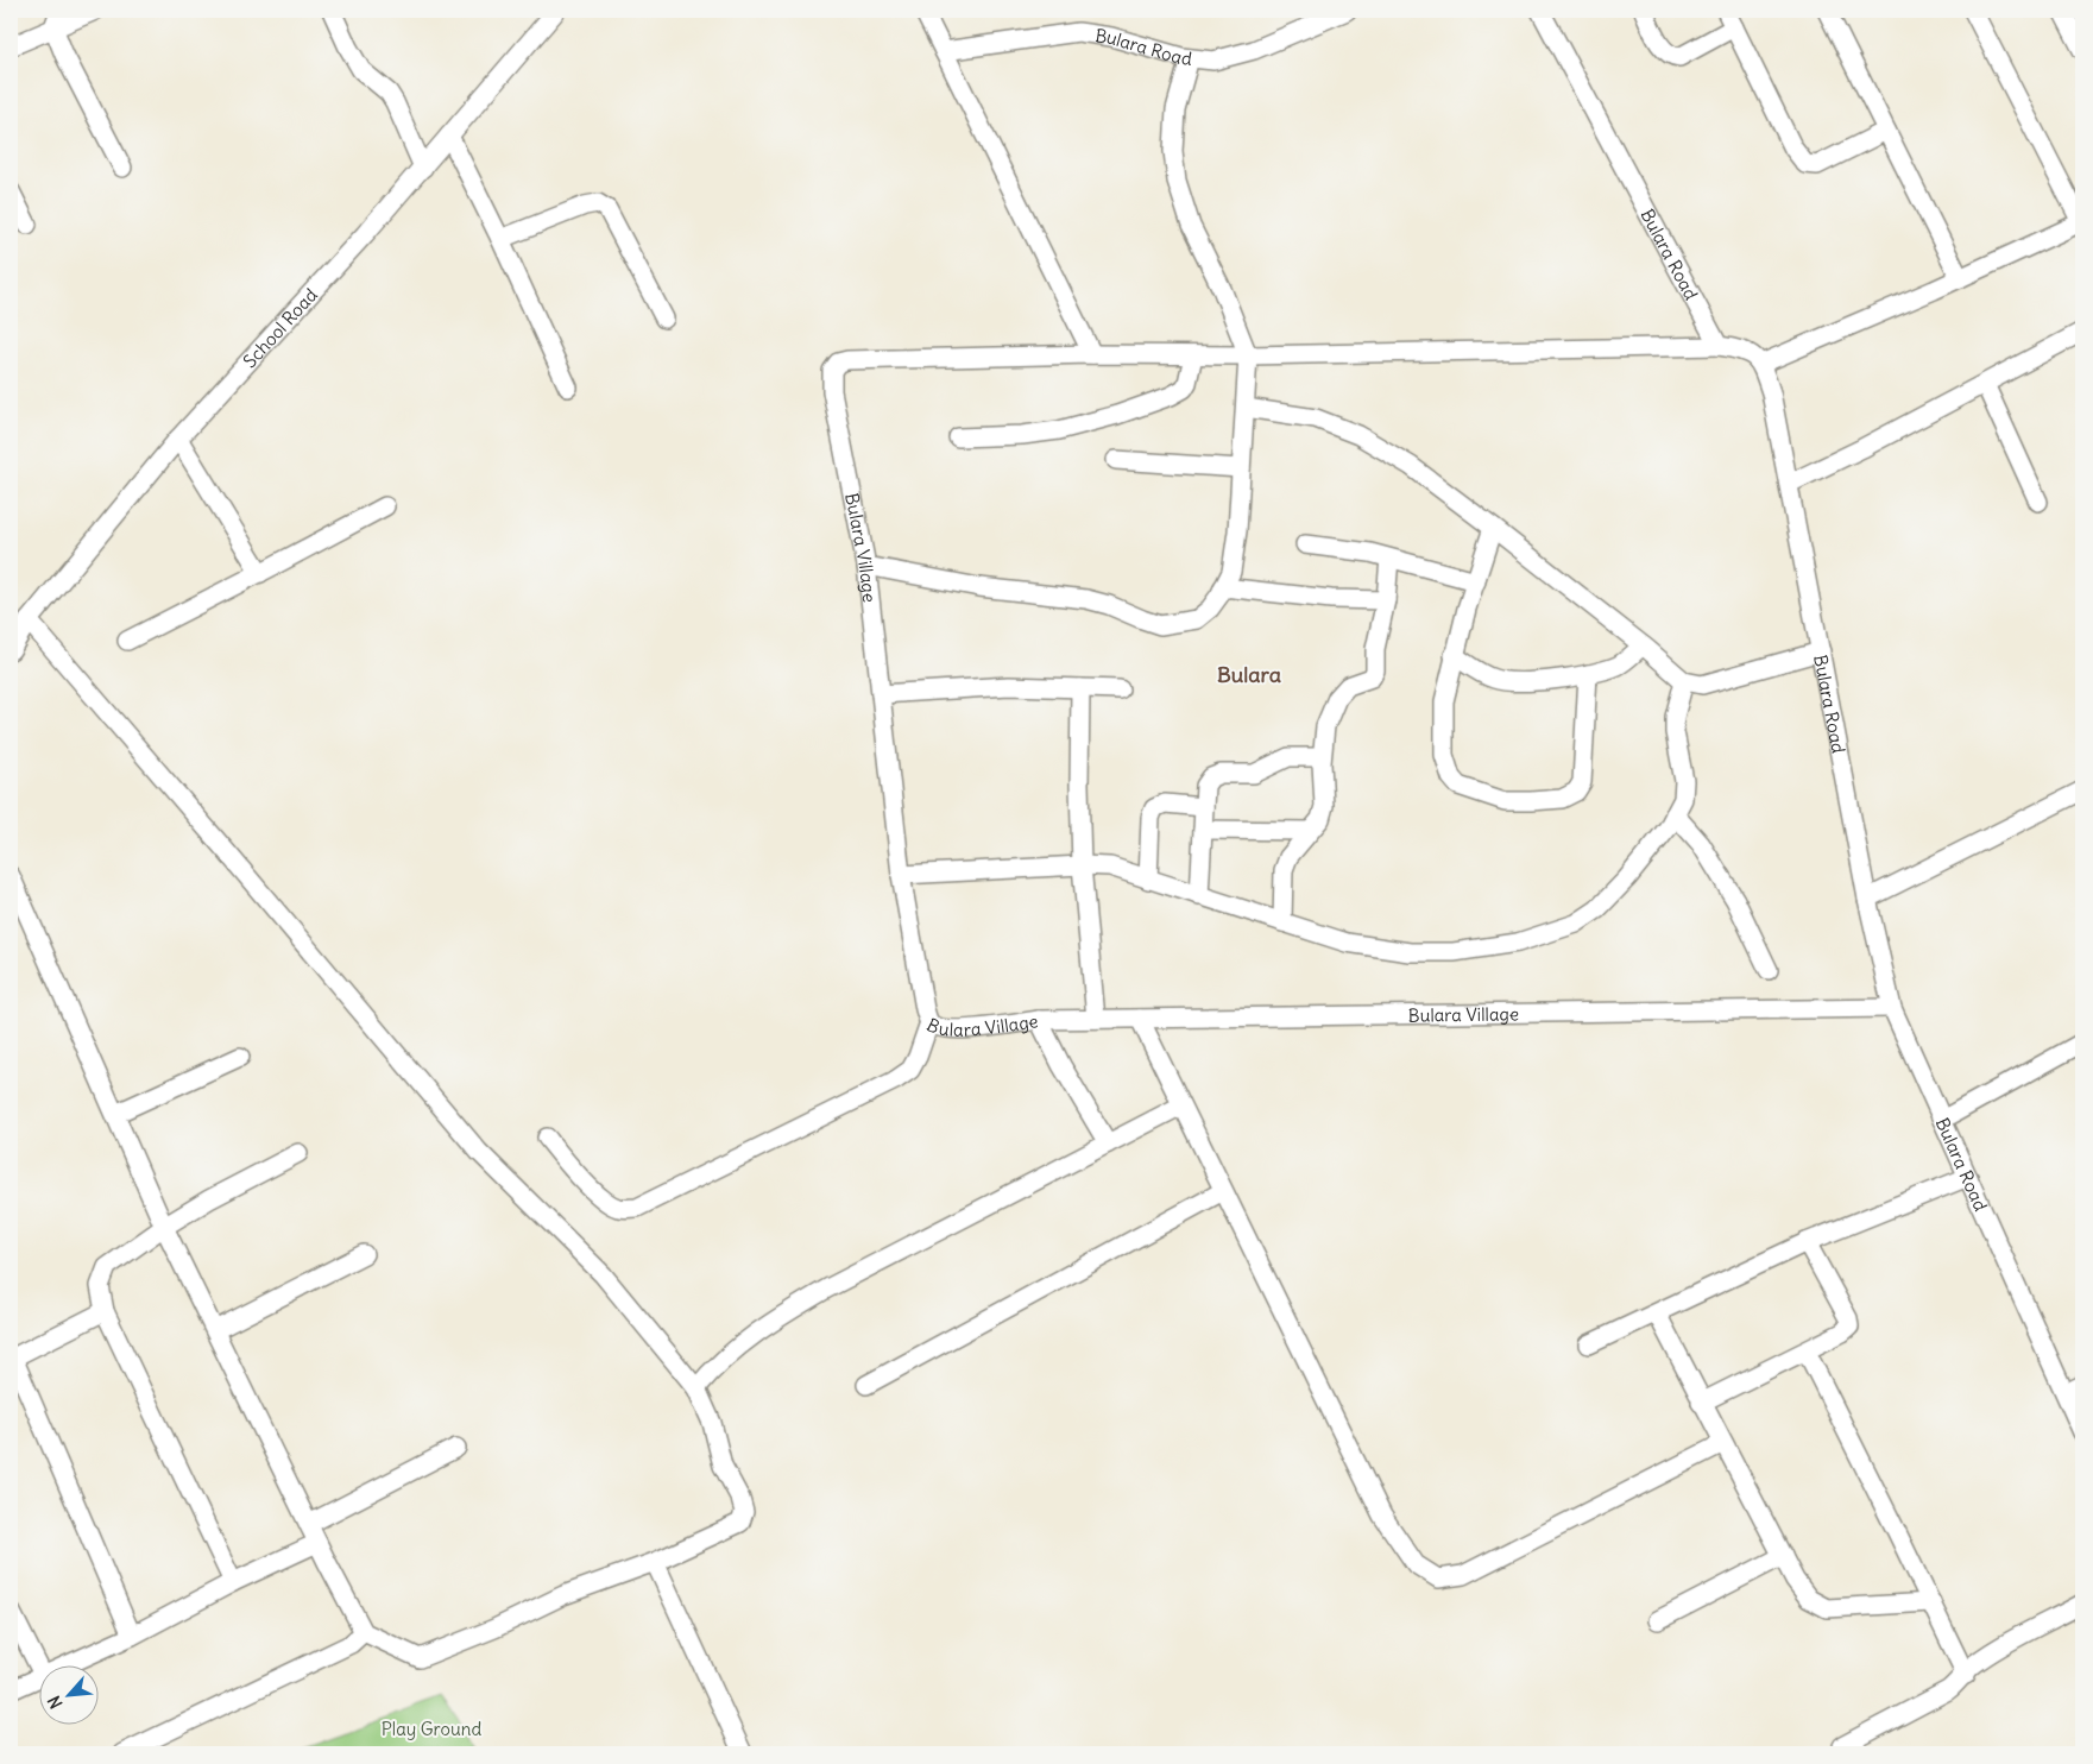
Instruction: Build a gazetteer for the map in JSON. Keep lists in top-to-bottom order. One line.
{"streets":{"street":["Bulara Road","School Road","Bulara Village"]},"crossings":[["Bulara Road","Bulara Village"]],"districts":["Bulara"],"parks":["Play Ground"],"north":"bottom left"}
